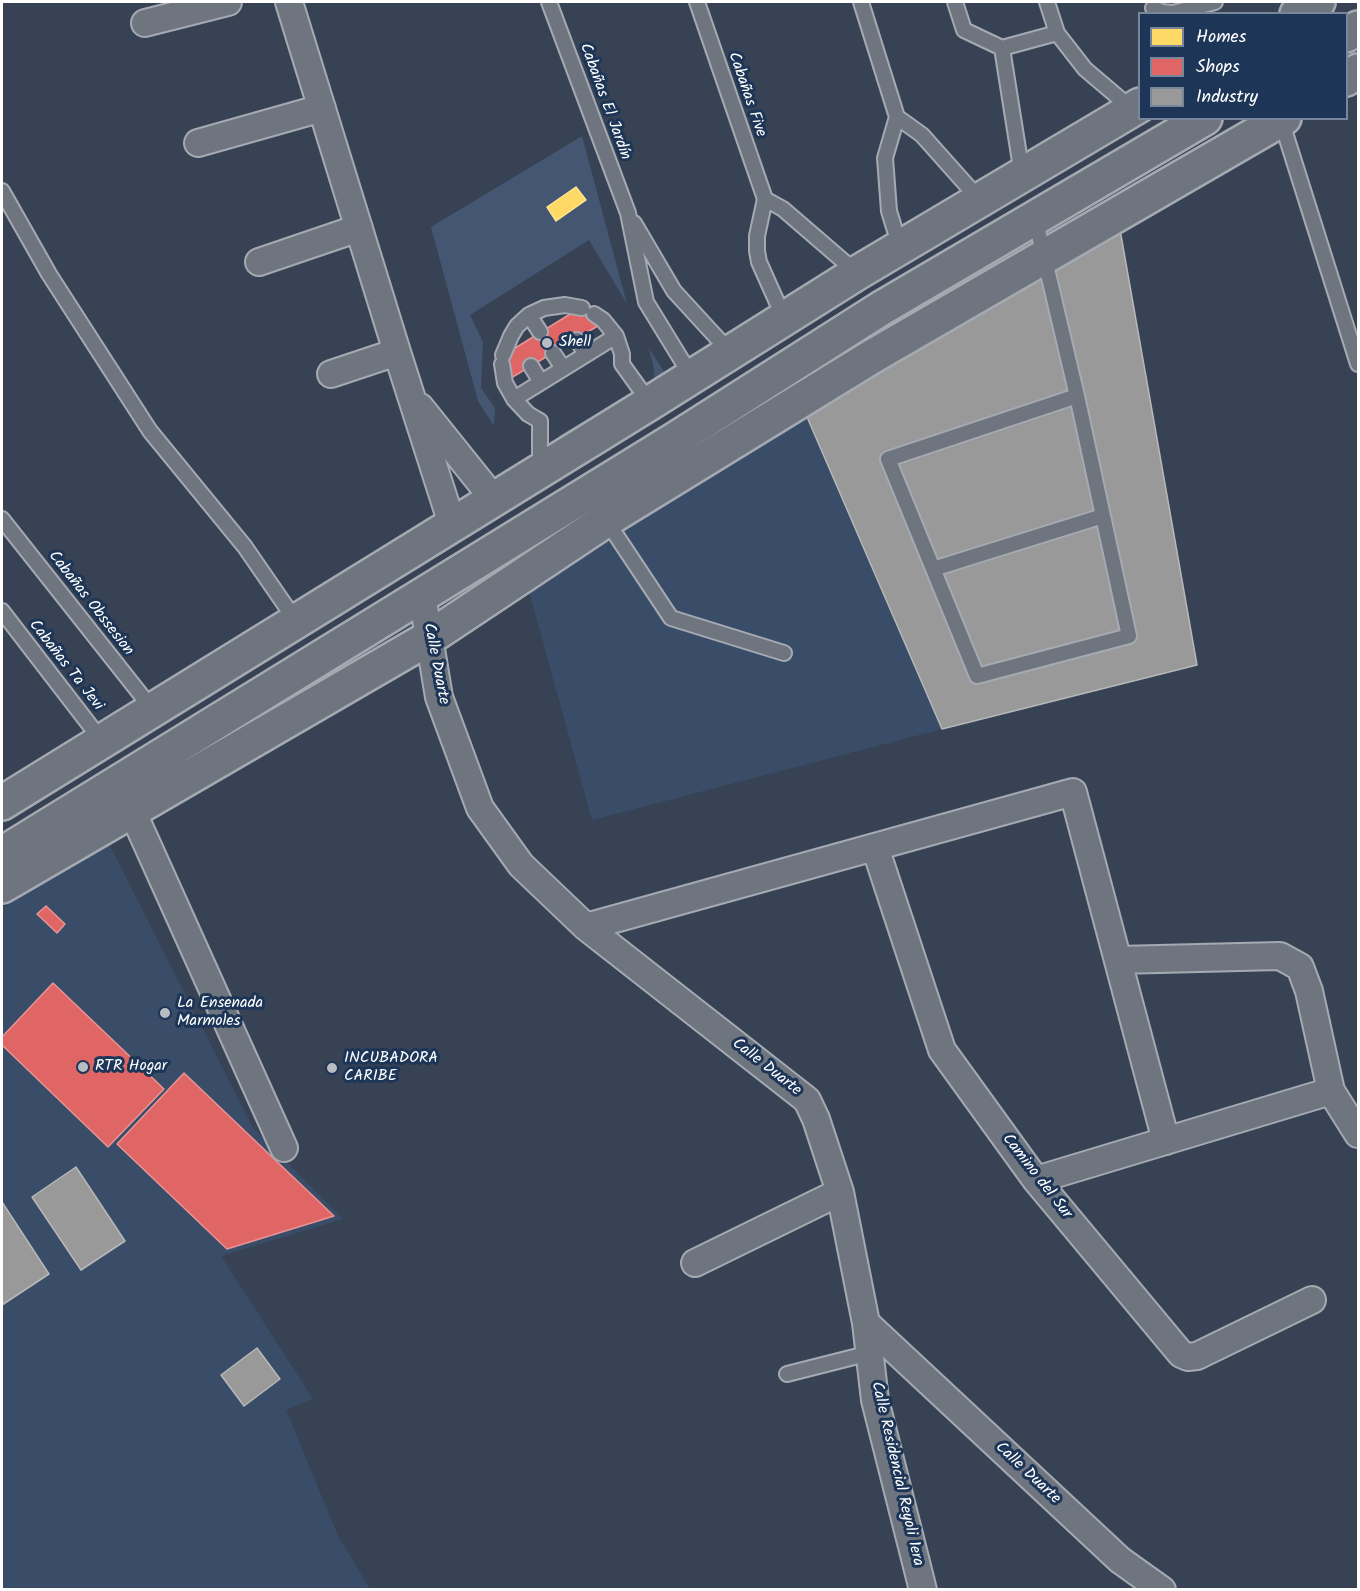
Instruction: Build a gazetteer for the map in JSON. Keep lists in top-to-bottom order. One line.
{"streets":{"street":["Calle Duarte","Camino del Sur","Calle Residencial Reyoli 1era"],"lane":["Cabañas Five","Cabañas El Jardín","Cabañas Obssesion","Cabañas Ta Jevi"]},"crossings":[["Calle Duarte","Calle Residencial Reyoli 1era"]],"places":["Shell","La Ensenada Marmoles","RTR Hogar","INCUBADORA CARIBE"],"legend":["Homes","Shops","Industry"]}
